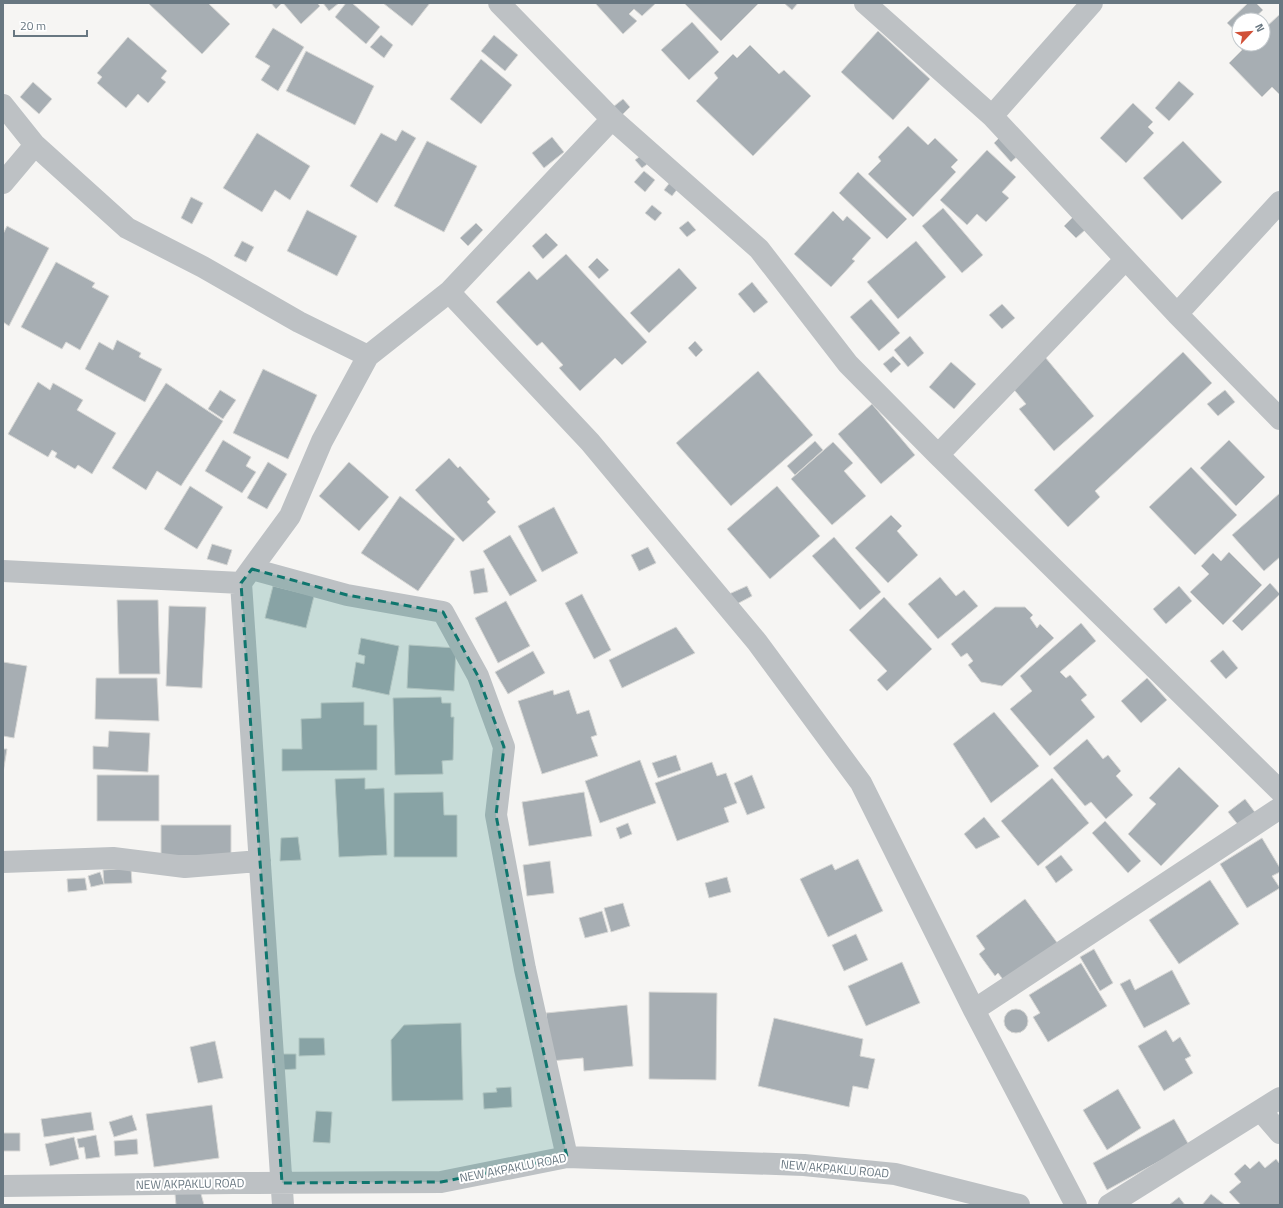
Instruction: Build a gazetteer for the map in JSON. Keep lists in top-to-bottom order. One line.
{"streets":{"street":["NEW AKPAKLU ROAD"]},"scale_bar":"20 m","north":"top right"}
